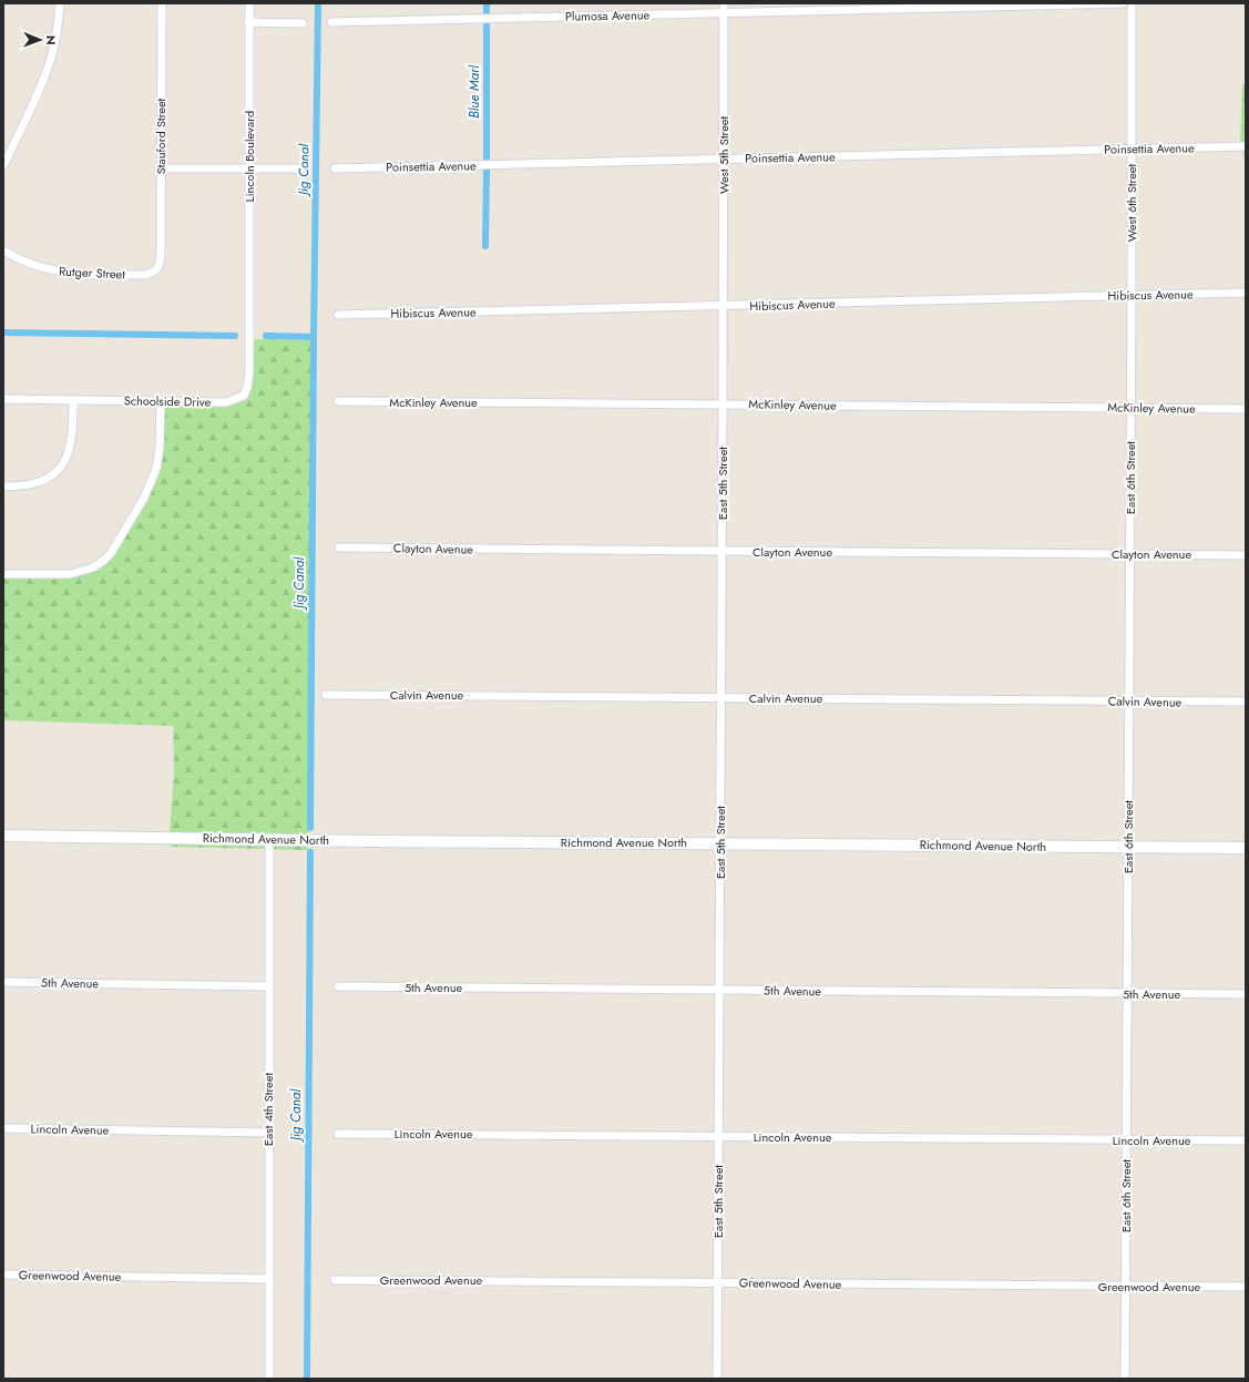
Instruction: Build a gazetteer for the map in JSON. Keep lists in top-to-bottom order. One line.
{"streets":{"street":["Plumosa Avenue","Stauford Street","Poinsettia Avenue","West 5th Street","Lincoln Boulevard","West 6th Street","Rutger Street","Hibiscus Avenue","Schoolside Drive","McKinley Avenue","East 6th Street","East 5th Street","Clayton Avenue","Calvin Avenue","Richmond Avenue North","5th Avenue","East 4th Street","Lincoln Avenue","Greenwood Avenue"]},"crossings":[["Plumosa Avenue","West 5th Street"],["Stauford Street","Rutger Street"],["Poinsettia Avenue","West 5th Street"],["Poinsettia Avenue","West 6th Street"],["West 5th Street","Hibiscus Avenue"],["West 5th Street","East 5th Street"],["Lincoln Boulevard","Schoolside Drive"],["West 6th Street","Hibiscus Avenue"],["West 6th Street","East 6th Street"],["Hibiscus Avenue","East 6th Street"],["Hibiscus Avenue","East 5th Street"],["McKinley Avenue","East 6th Street"],["McKinley Avenue","East 5th Street"],["East 6th Street","Clayton Avenue"],["East 6th Street","Calvin Avenue"],["East 6th Street","Richmond Avenue North"],["East 6th Street","5th Avenue"],["East 6th Street","Lincoln Avenue"],["East 6th Street","Greenwood Avenue"],["East 5th Street","Clayton Avenue"],["East 5th Street","Calvin Avenue"],["East 5th Street","Richmond Avenue North"],["East 5th Street","5th Avenue"],["East 5th Street","Lincoln Avenue"],["East 5th Street","Greenwood Avenue"],["Richmond Avenue North","East 4th Street"],["5th Avenue","East 4th Street"],["East 4th Street","Lincoln Avenue"],["East 4th Street","Greenwood Avenue"]],"water":["Blue Marl","Jig Canal"],"north":"right"}
